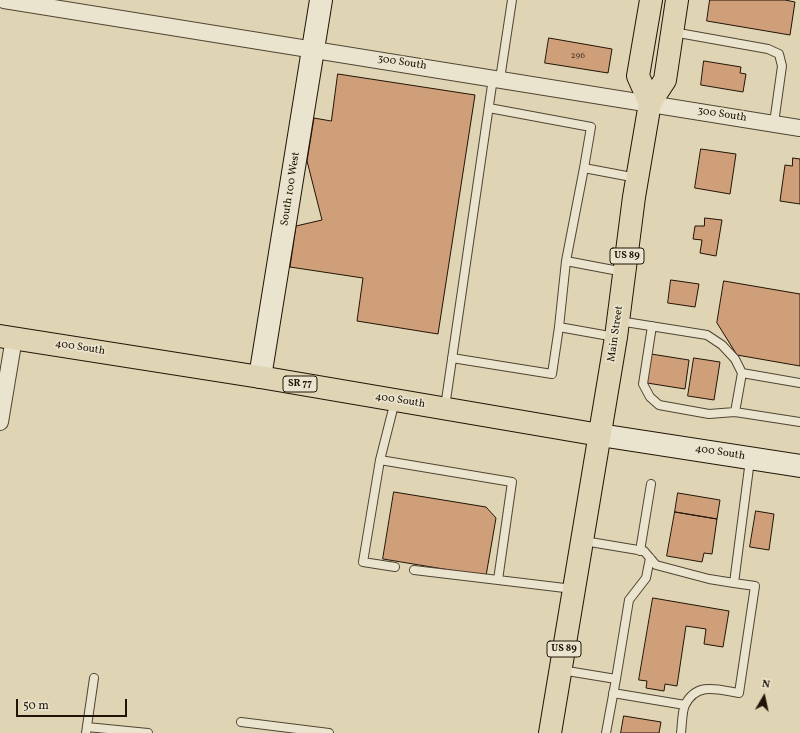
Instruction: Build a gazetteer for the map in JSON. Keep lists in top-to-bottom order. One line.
{"streets":{"main road":["US 89","Main Street","400 South","SR 77"],"street":["300 South","South 100 West"]},"crossings":[["300 South","South 100 West"],["300 South","Main Street"],["South 100 West","400 South"],["US 89","Main Street"],["Main Street","400 South"]],"house_numbers":["296"],"scale_bar":"50 m","north":"top"}
